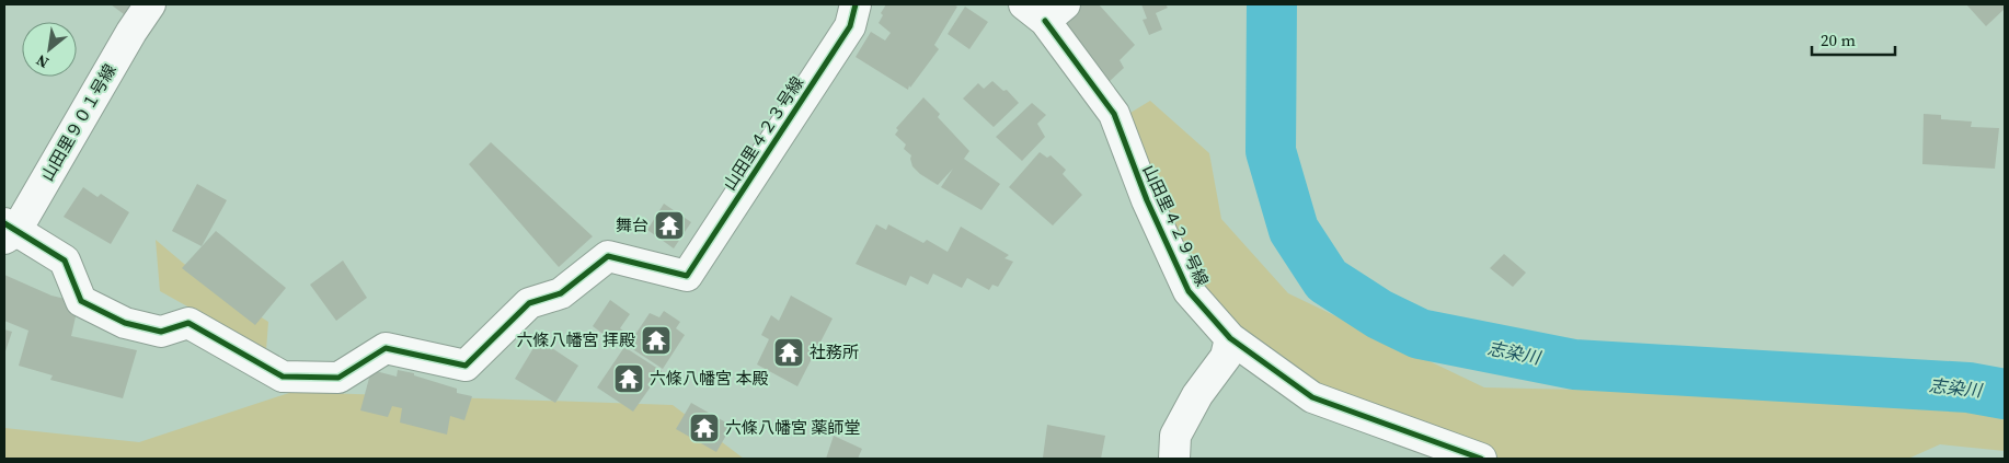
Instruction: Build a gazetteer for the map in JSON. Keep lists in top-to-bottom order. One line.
{"streets":{"street":["山田里９０１号線","山田里４２３号線","山田里４２９号線"]},"crossings":[["山田里９０１号線","山田里４２３号線"]],"water":["志染川"],"places":{"temple":["舞台","六條八幡宮 拝殿","社務所","六條八幡宮 本殿","六條八幡宮 薬師堂"]},"scale_bar":"20 m","north":"bottom left"}
